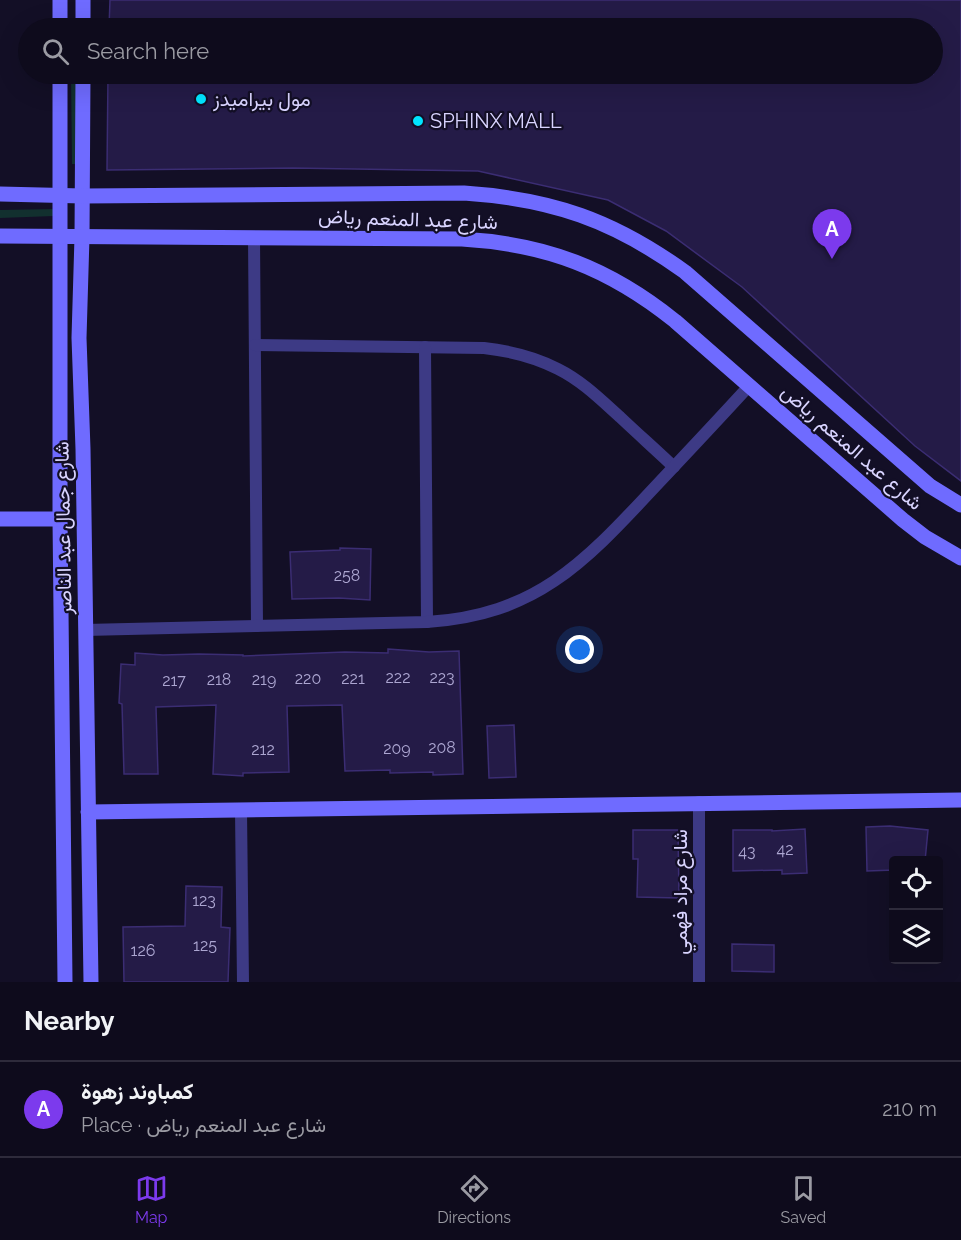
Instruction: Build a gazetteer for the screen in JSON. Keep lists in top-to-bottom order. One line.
{"streets":{"street":["شارع عبد المنعم رياض","شارع جمال عبد الناصر","شارع مراد فهمي"]},"crossings":[["شارع عبد المنعم رياض","شارع جمال عبد الناصر"]],"places":["مول بيراميدز","SPHINX MALL"],"house_numbers":["258","222","223","220","221","218","219","217","208","209","212","42","43","123","125","126"],"page":{"search":"Search here","pins":"A","heading":"Nearby","list":[{"mark":"A","name":"كمباوند زهوة","note":"Place · شارع عبد المنعم رياض","value":"210 m"}],"nav":["Map","Directions","Saved"]}}
